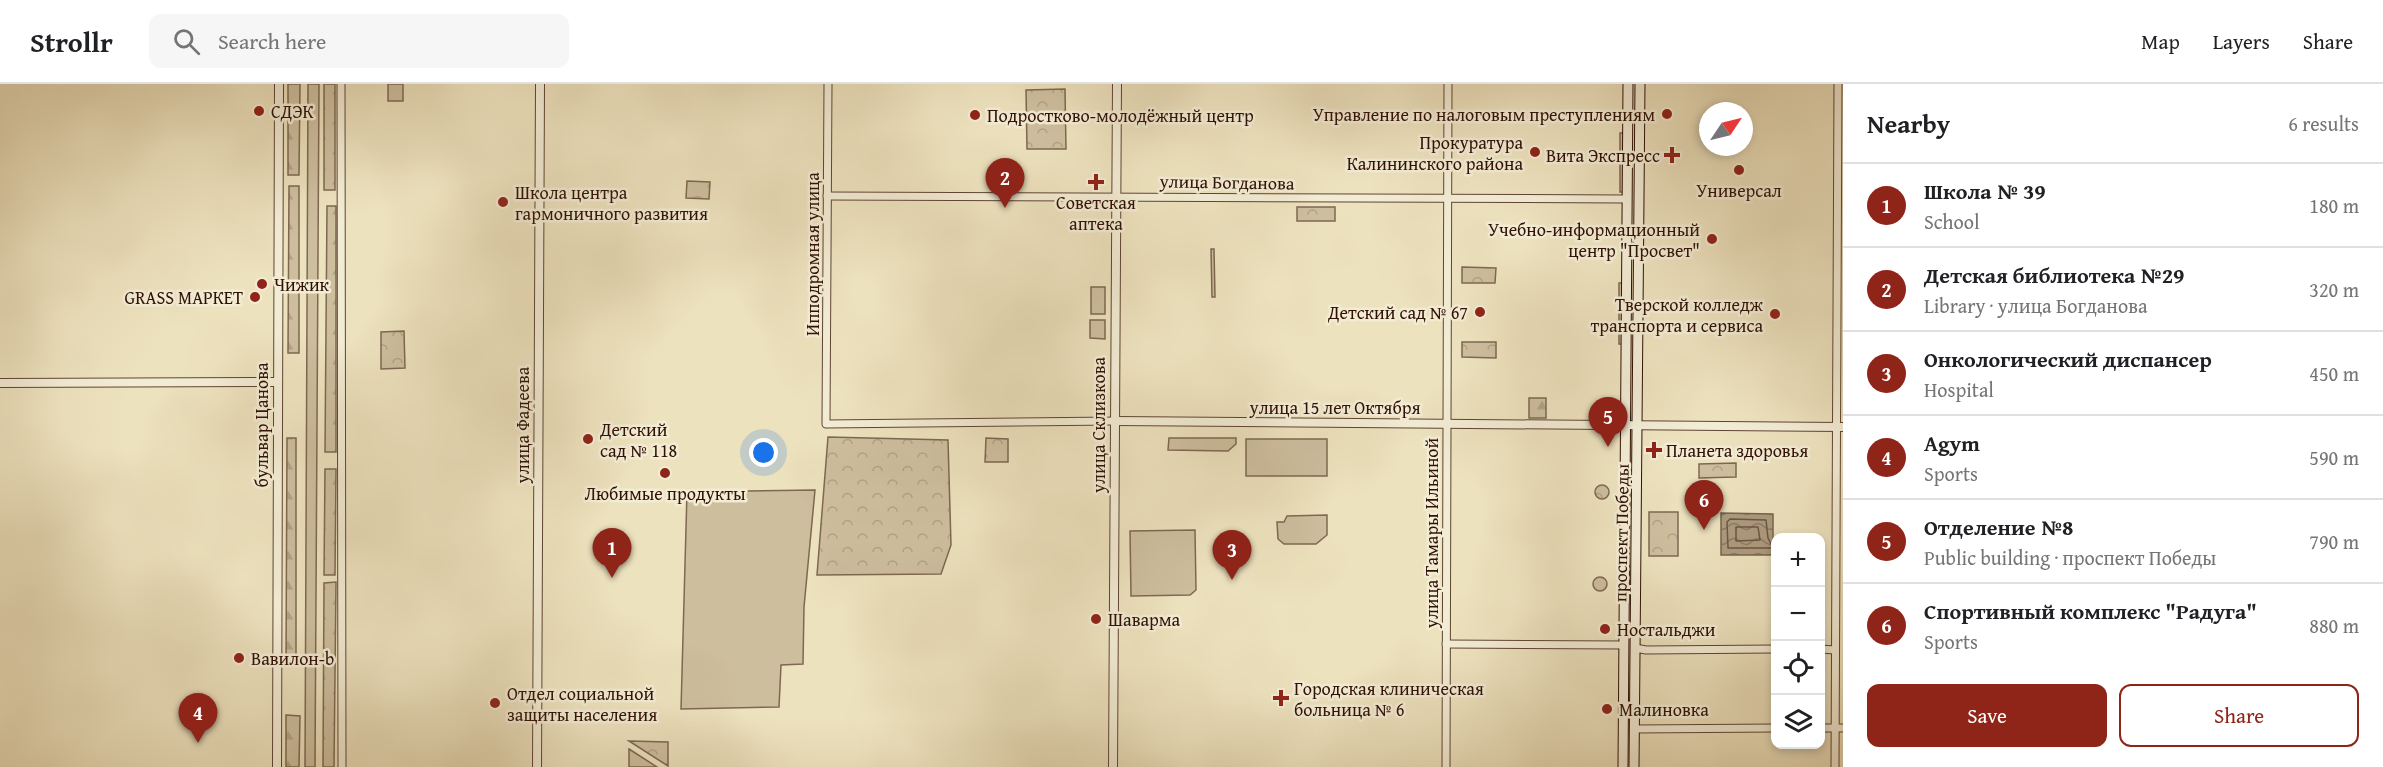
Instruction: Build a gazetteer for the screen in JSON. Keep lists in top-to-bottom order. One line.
{"streets":{"main road":["проспект Победы"],"street":["улица Богданова","Ипподромная улица","улица 15 лет Октября","бульвар Цанова","улица Фадеева","улица Склизкова","улица Тамары Ильиной"]},"crossings":[["улица Богданова","Ипподромная улица"],["улица Богданова","улица Склизкова"],["улица Богданова","улица Тамары Ильиной"],["улица Богданова","проспект Победы"],["Ипподромная улица","улица 15 лет Октября"],["улица 15 лет Октября","улица Склизкова"],["улица 15 лет Октября","улица Тамары Ильиной"],["улица 15 лет Октября","проспект Победы"]],"places":{"other":["СДЭК","Управление по налоговым преступлениям","Подростково-молодёжный центр","Прокуратура Калининского района","Универсал","Школа центра гармоничного развития","Учебно-информационный центр \"Просвет\"","Чижик","GRASS МАРКЕТ","Детский сад № 67","Тверской колледж транспорта и сервиса","Детский сад № 118","Любимые продукты","Шаварма","Ностальджи","Вавилон-b","Отдел социальной защиты населения","Малиновка"],"health":["Вита Экспресс","Советская аптека","Планета здоровья","Городская клиническая больница № 6"]},"north":"top right","page":{"header":"Strollr","search":"Search here","nav":["Map","Layers","Share"],"heading":["Nearby","6 results"],"pins":["2","5","6","1","3","4"],"list":[{"mark":"1","name":"Школа № 39","note":"School","value":"180 m"},{"mark":"2","name":"Детская библиотека №29","note":"Library · улица Богданова","value":"320 m"},{"mark":"3","name":"Онкологический диспансер","note":"Hospital","value":"450 m"},{"mark":"4","name":"Agym","note":"Sports","value":"590 m"},{"mark":"5","name":"Отделение №8","note":"Public building · проспект Победы","value":"790 m"},{"mark":"6","name":"Спортивный комплекс \"Радуга\"","note":"Sports","value":"880 m"}],"map_buttons":["+","−"],"buttons":["Save","Share"]}}
